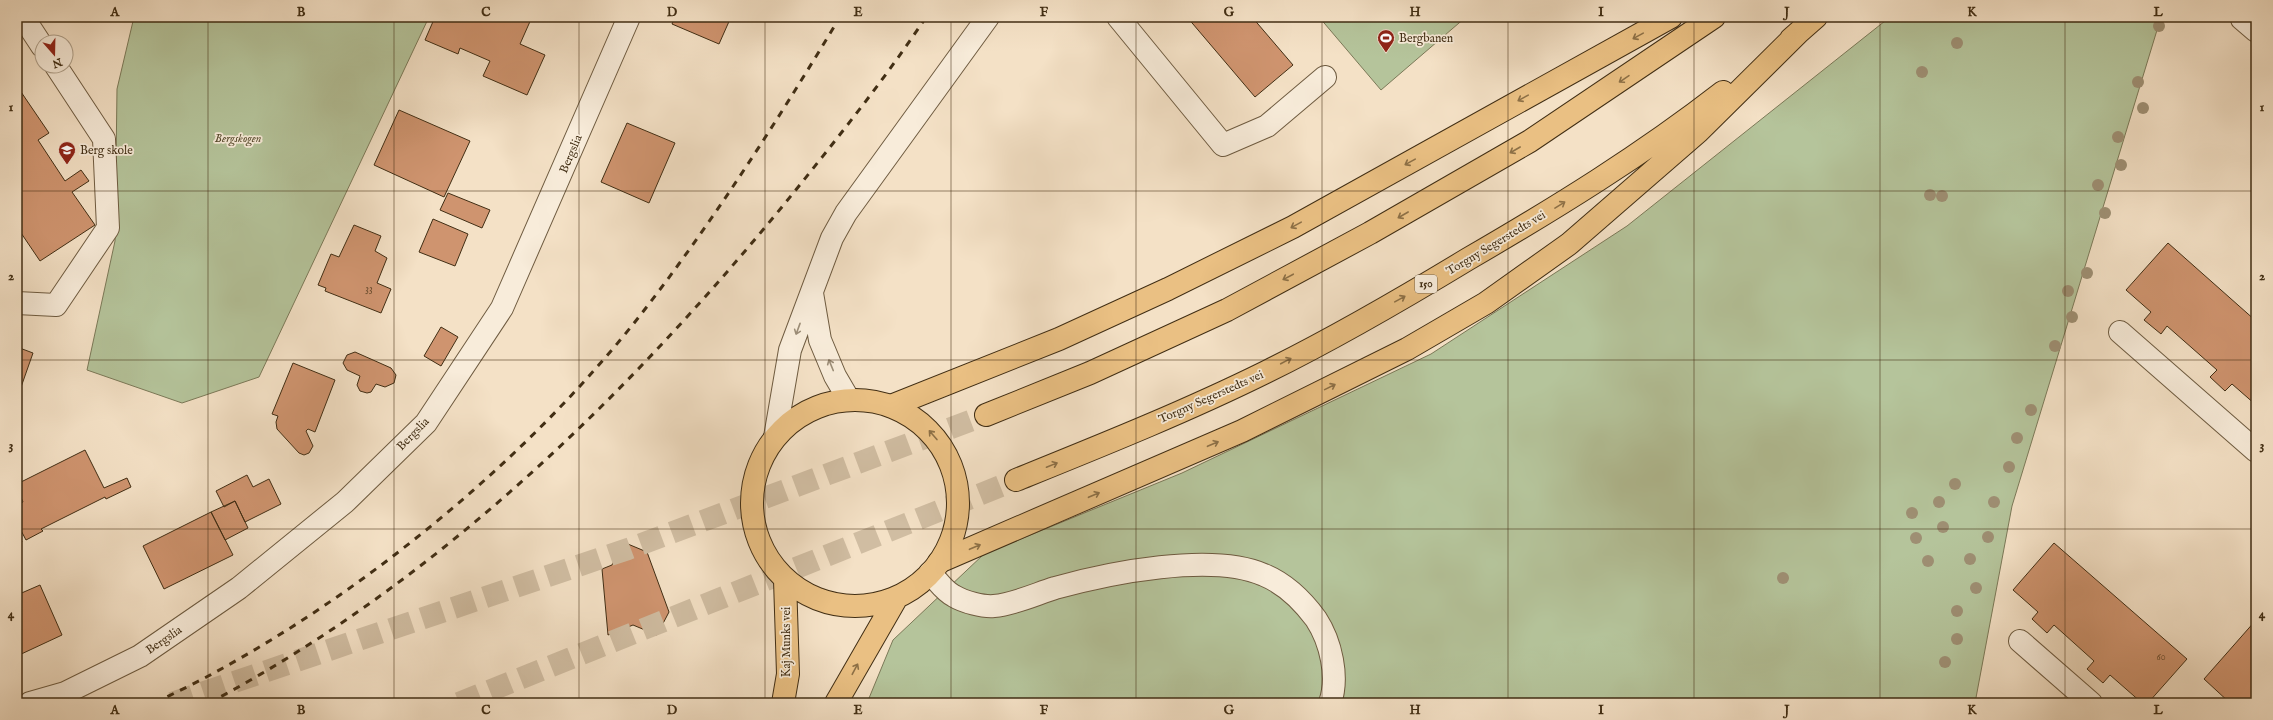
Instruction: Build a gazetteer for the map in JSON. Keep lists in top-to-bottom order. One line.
{"streets":{"main road":["Torgny Segerstedts vei","150","Kaj Munks vei"],"street":["Bergslia"]},"parks":["Bergskogen"],"places":{"sports":["Bergbanen"],"school or university":["Berg skole"]},"house_numbers":["33","60"],"north":"bottom","grid":{"columns":["A","B","C","D","E","F","G","H","I","J","K","L"],"rows":["1","2","3","4"]}}
